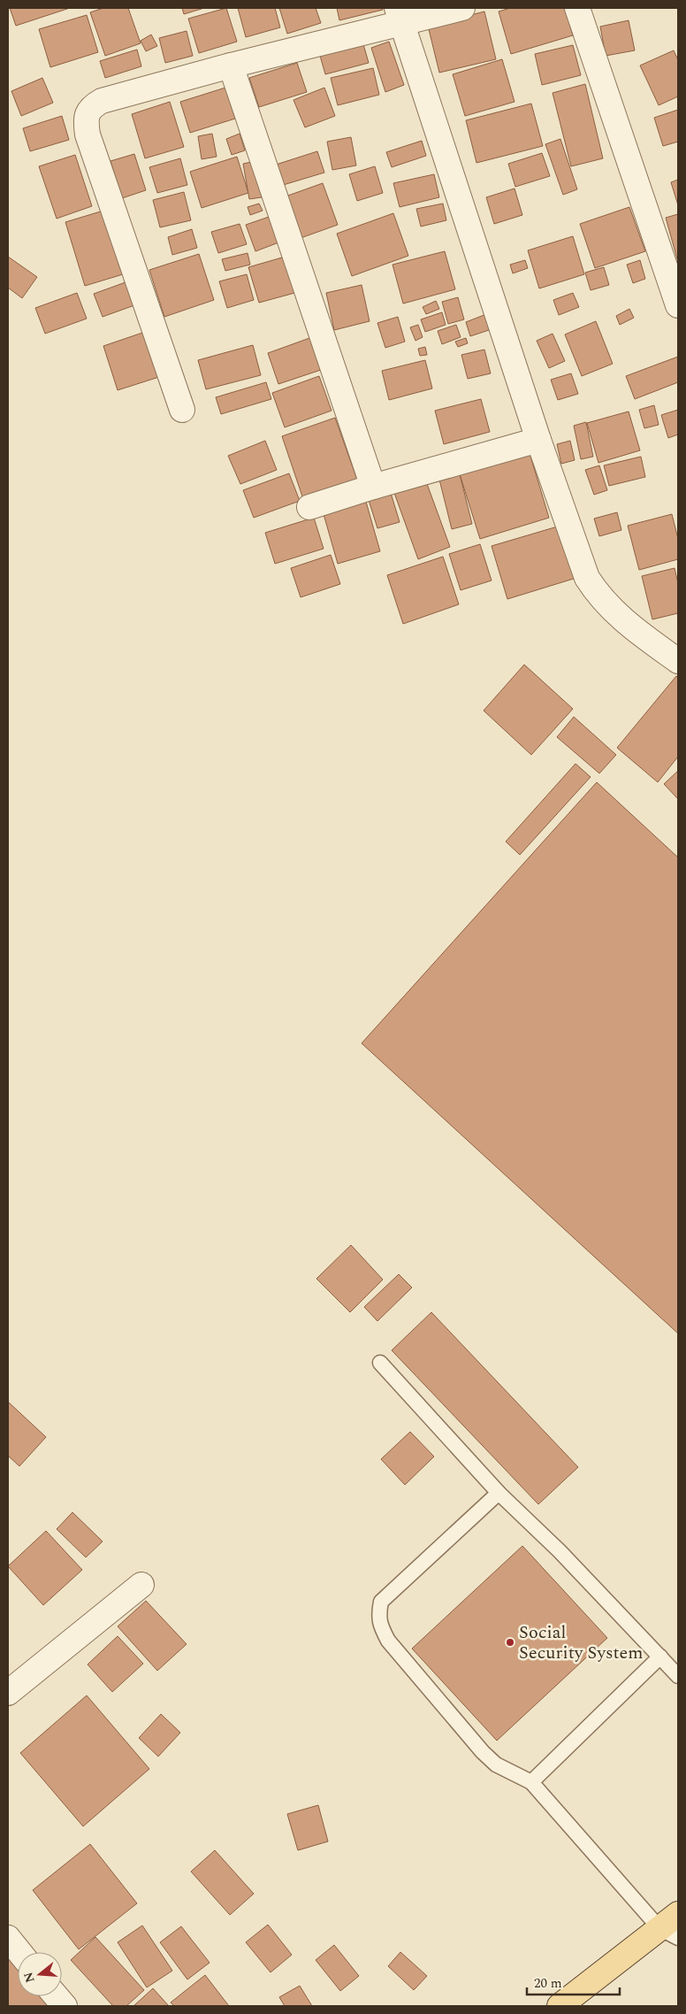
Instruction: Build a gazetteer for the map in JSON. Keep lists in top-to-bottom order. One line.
{"places":["Social Security System"],"scale_bar":"20 m","north":"left"}
